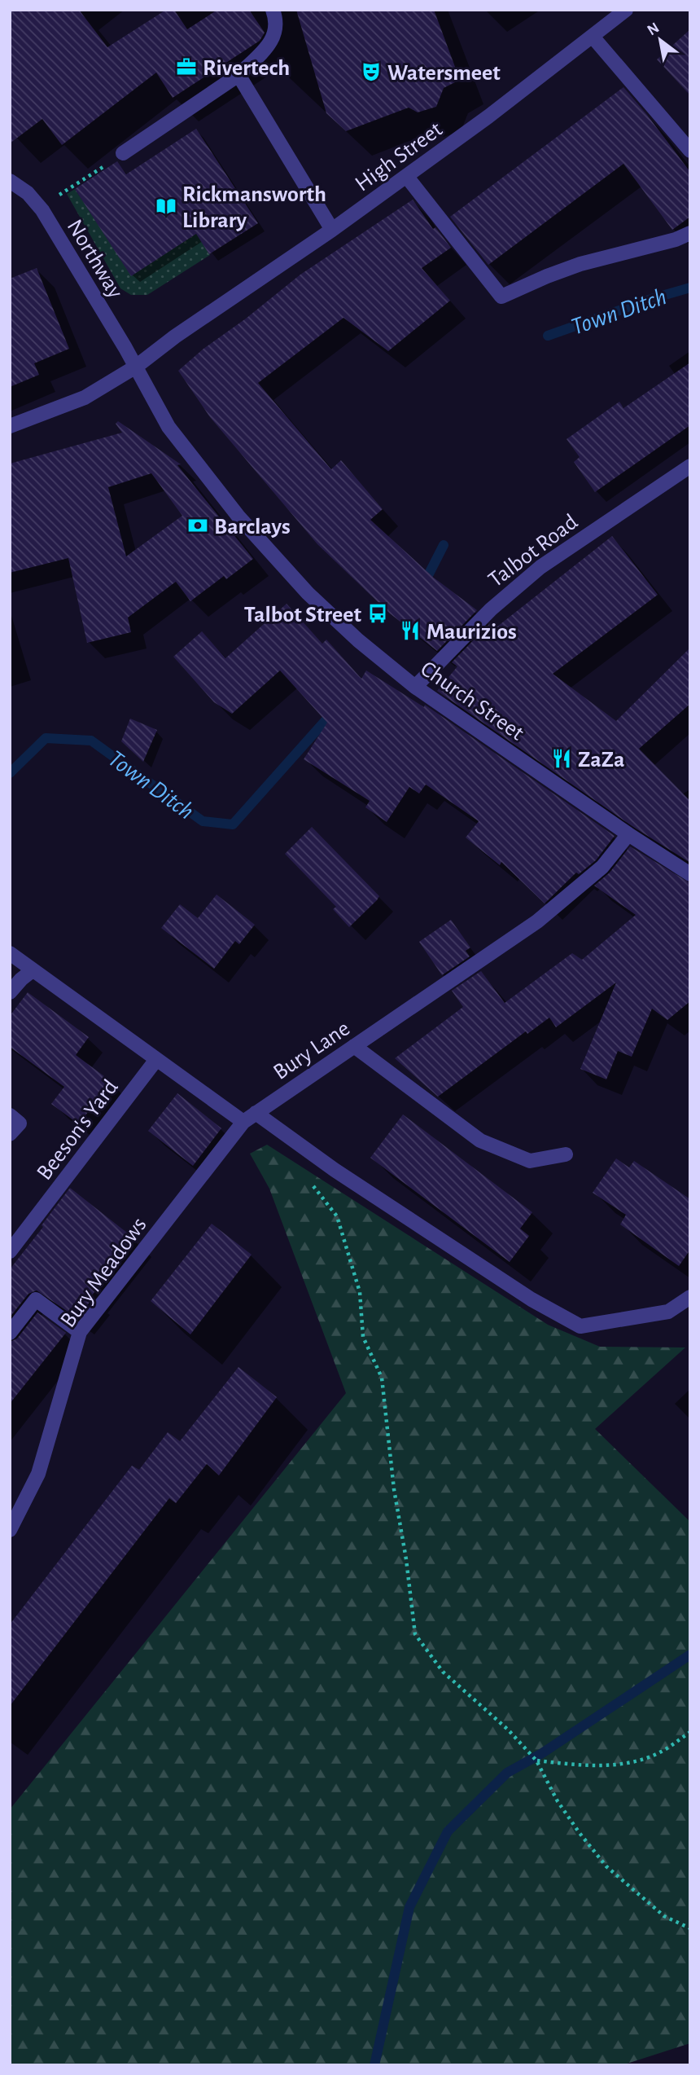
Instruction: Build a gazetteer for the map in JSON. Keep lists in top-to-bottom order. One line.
{"streets":{"street":["High Street","Northway","Talbot Road","Church Street","Bury Lane","Beeson's Yard","Bury Meadows"]},"crossings":[["High Street","Northway"],["High Street","Church Street"],["Northway","Church Street"],["Talbot Road","Church Street"],["Church Street","Bury Lane"],["Bury Lane","Bury Meadows"]],"water":["Town Ditch"],"places":{"office":["Rivertech"],"theatre":["Watersmeet"],"library":["Rickmansworth Library"],"bank":["Barclays"],"bus stop":["Talbot Street"],"restaurant":["Maurizios","ZaZa"]},"north":"top left"}
